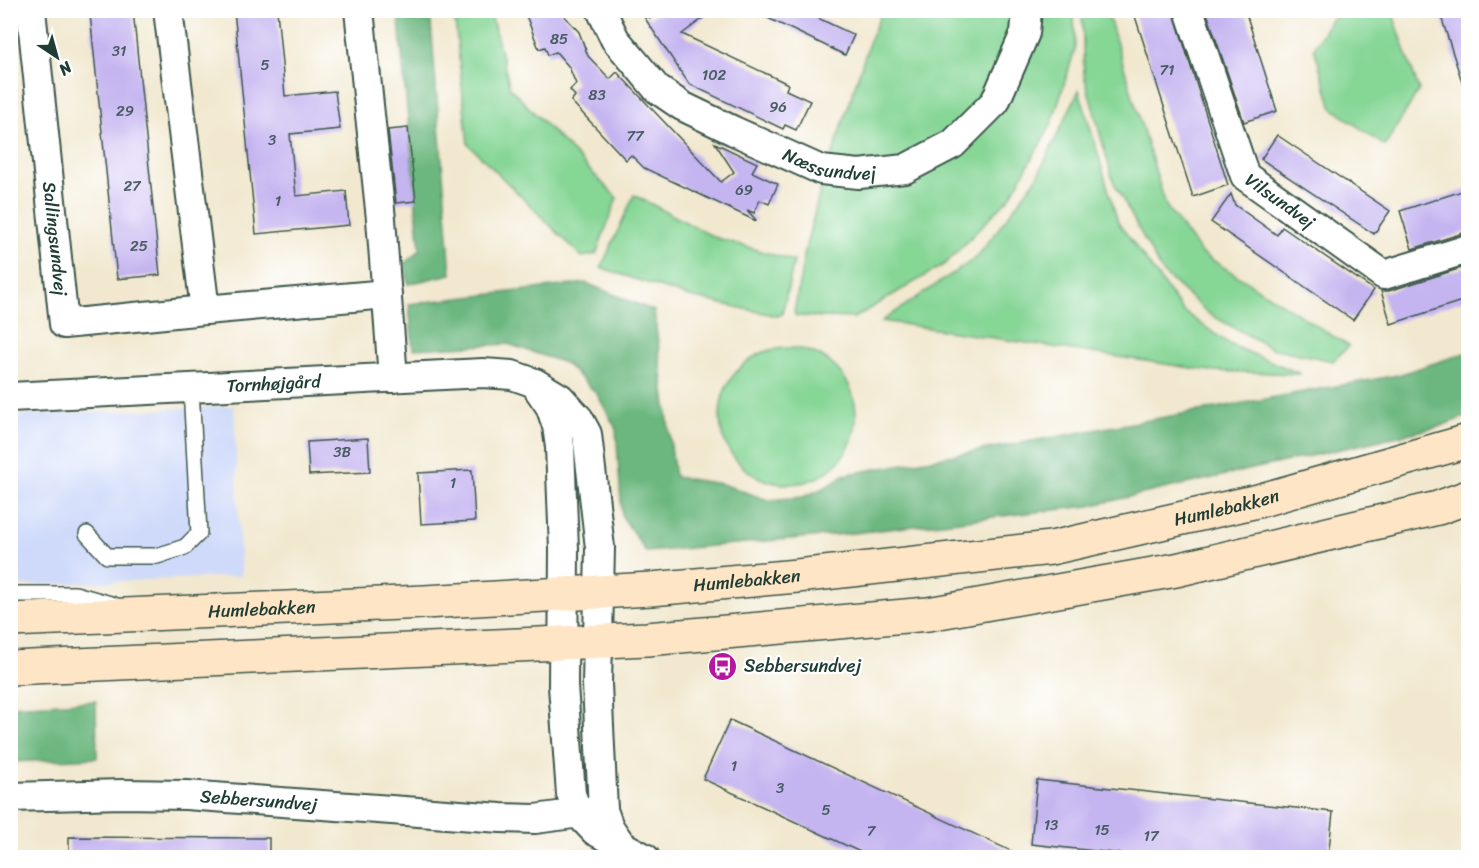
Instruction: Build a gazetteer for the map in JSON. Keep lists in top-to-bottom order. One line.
{"streets":{"street":["Næssundvej","Vilsundvej","Sallingsundvej","Tornhøjgård","Humlebakken","Sebbersundvej"]},"crossings":[["Tornhøjgård","Humlebakken"]],"places":{"bus stop":["Sebbersundvej"]},"house_numbers":["85","31","5","71","102","83","96","29","77","3","27","69","1","25","3B","1","1","3","5","13","15","7","17"],"north":"bottom right"}
